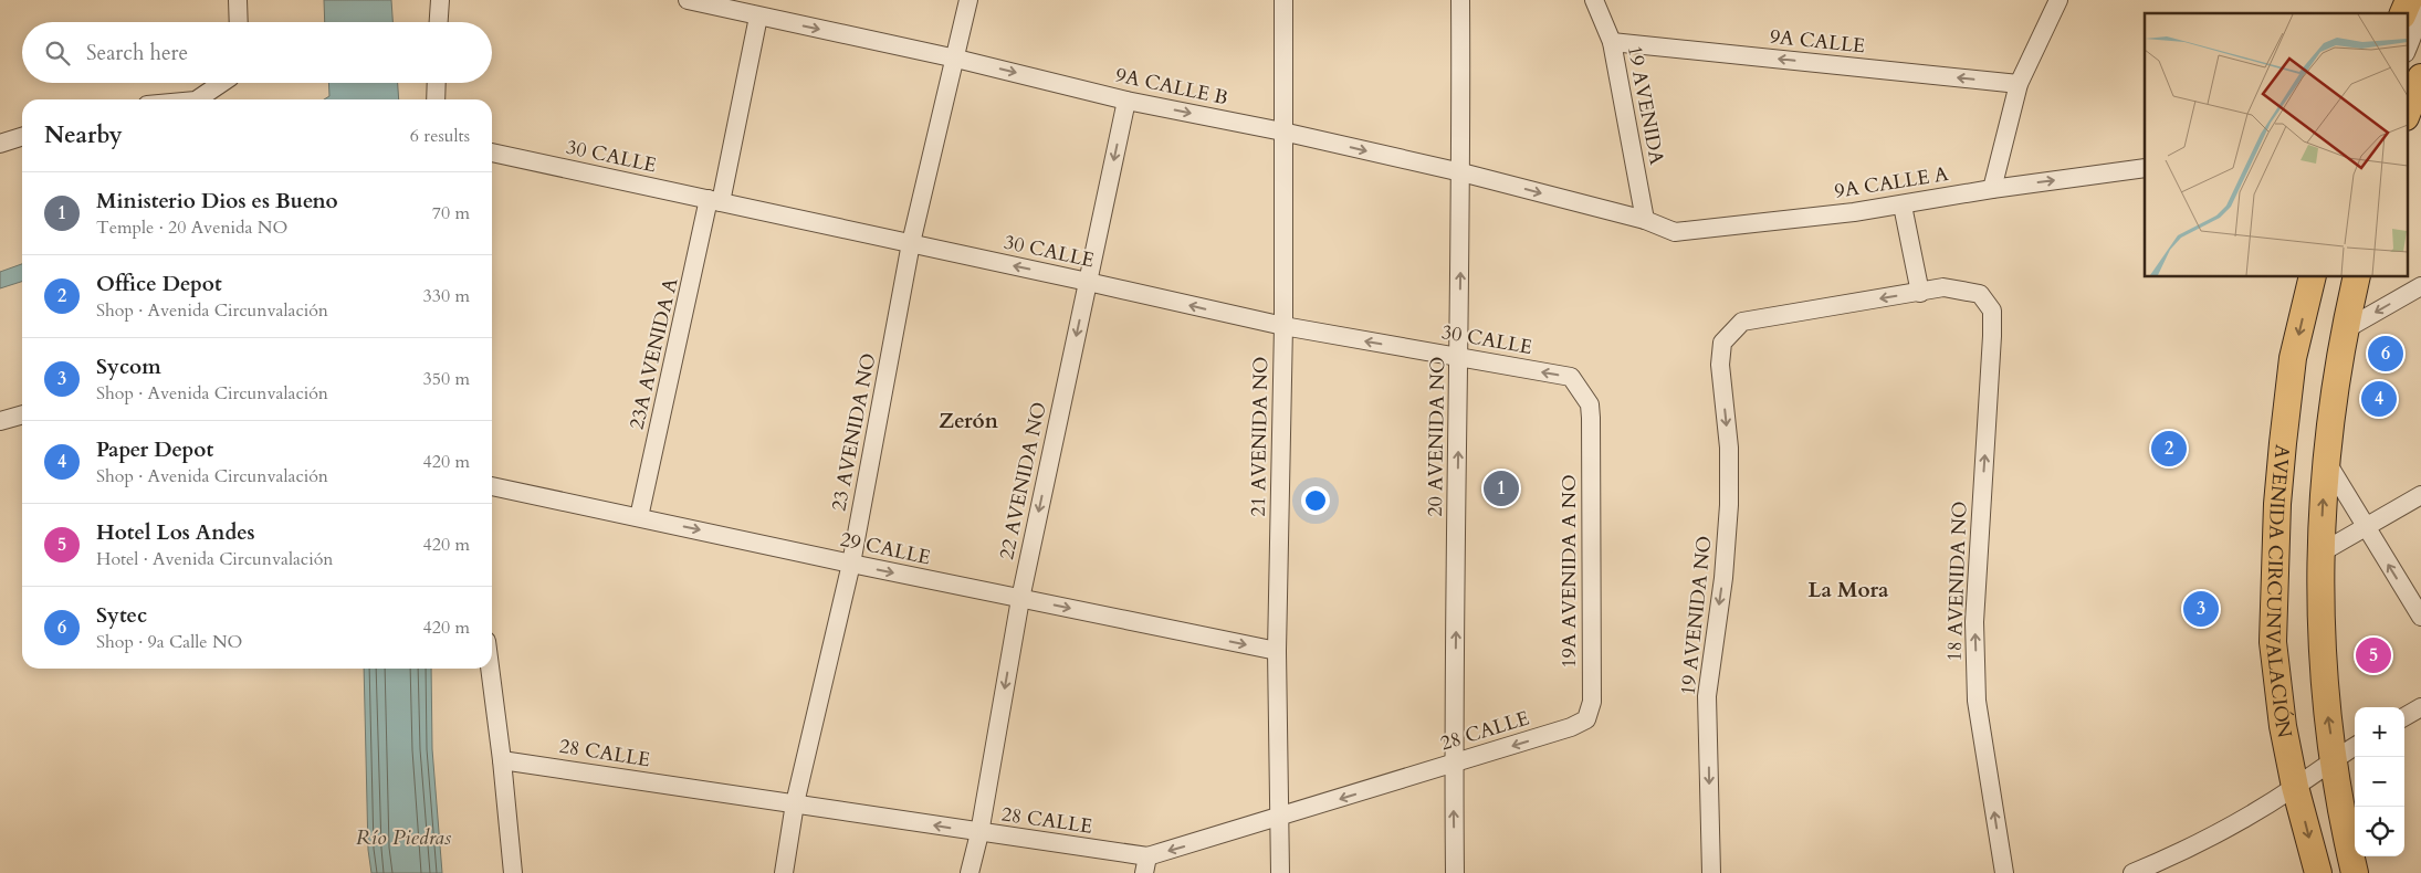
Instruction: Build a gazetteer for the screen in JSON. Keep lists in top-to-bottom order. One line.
{"streets":{"highway":["AVENIDA CIRCUNVALACIÓN"],"street":["9A CALLE","9A CALLE B","19 AVENIDA","30 CALLE","9A CALLE A","23A AVENIDA A","23 AVENIDA NO","21 AVENIDA NO","20 AVENIDA NO","22 AVENIDA NO","29 CALLE","19A AVENIDA A NO","18 AVENIDA NO","19 AVENIDA NO","28 CALLE"]},"crossings":[["9A CALLE","19 AVENIDA"],["9A CALLE B","19 AVENIDA"],["9A CALLE B","9A CALLE A"],["9A CALLE B","23A AVENIDA A"],["9A CALLE B","23 AVENIDA NO"],["9A CALLE B","21 AVENIDA NO"],["9A CALLE B","20 AVENIDA NO"],["9A CALLE B","22 AVENIDA NO"],["19 AVENIDA","9A CALLE A"],["30 CALLE","23A AVENIDA A"],["30 CALLE","23 AVENIDA NO"],["30 CALLE","21 AVENIDA NO"],["30 CALLE","20 AVENIDA NO"],["30 CALLE","22 AVENIDA NO"],["30 CALLE","19A AVENIDA A NO"],["23A AVENIDA A","29 CALLE"],["23 AVENIDA NO","29 CALLE"],["23 AVENIDA NO","28 CALLE"],["21 AVENIDA NO","29 CALLE"],["21 AVENIDA NO","28 CALLE"],["20 AVENIDA NO","28 CALLE"],["22 AVENIDA NO","29 CALLE"],["22 AVENIDA NO","28 CALLE"],["19A AVENIDA A NO","28 CALLE"],["18 AVENIDA NO","19 AVENIDA NO"]],"one_way":["9A CALLE","9A CALLE B","30 CALLE","20 AVENIDA NO","22 AVENIDA NO","29 CALLE","18 AVENIDA NO","19 AVENIDA NO","28 CALLE"],"districts":["Zerón","La Mora"],"water":["Río Piedras"],"page":{"search":"Search here","heading":["Nearby","6 results"],"list":[{"mark":"1","name":"Ministerio Dios es Bueno","note":"Temple · 20 Avenida NO","value":"70 m"},{"mark":"2","name":"Office Depot","note":"Shop · Avenida Circunvalación","value":"330 m"},{"mark":"3","name":"Sycom","note":"Shop · Avenida Circunvalación","value":"350 m"},{"mark":"4","name":"Paper Depot","note":"Shop · Avenida Circunvalación","value":"420 m"},{"mark":"5","name":"Hotel Los Andes","note":"Hotel · Avenida Circunvalación","value":"420 m"},{"mark":"6","name":"Sytec","note":"Shop · 9a Calle NO","value":"420 m"}],"pins":["6","4","2","1","3","5"],"map_buttons":["+","−"]}}
